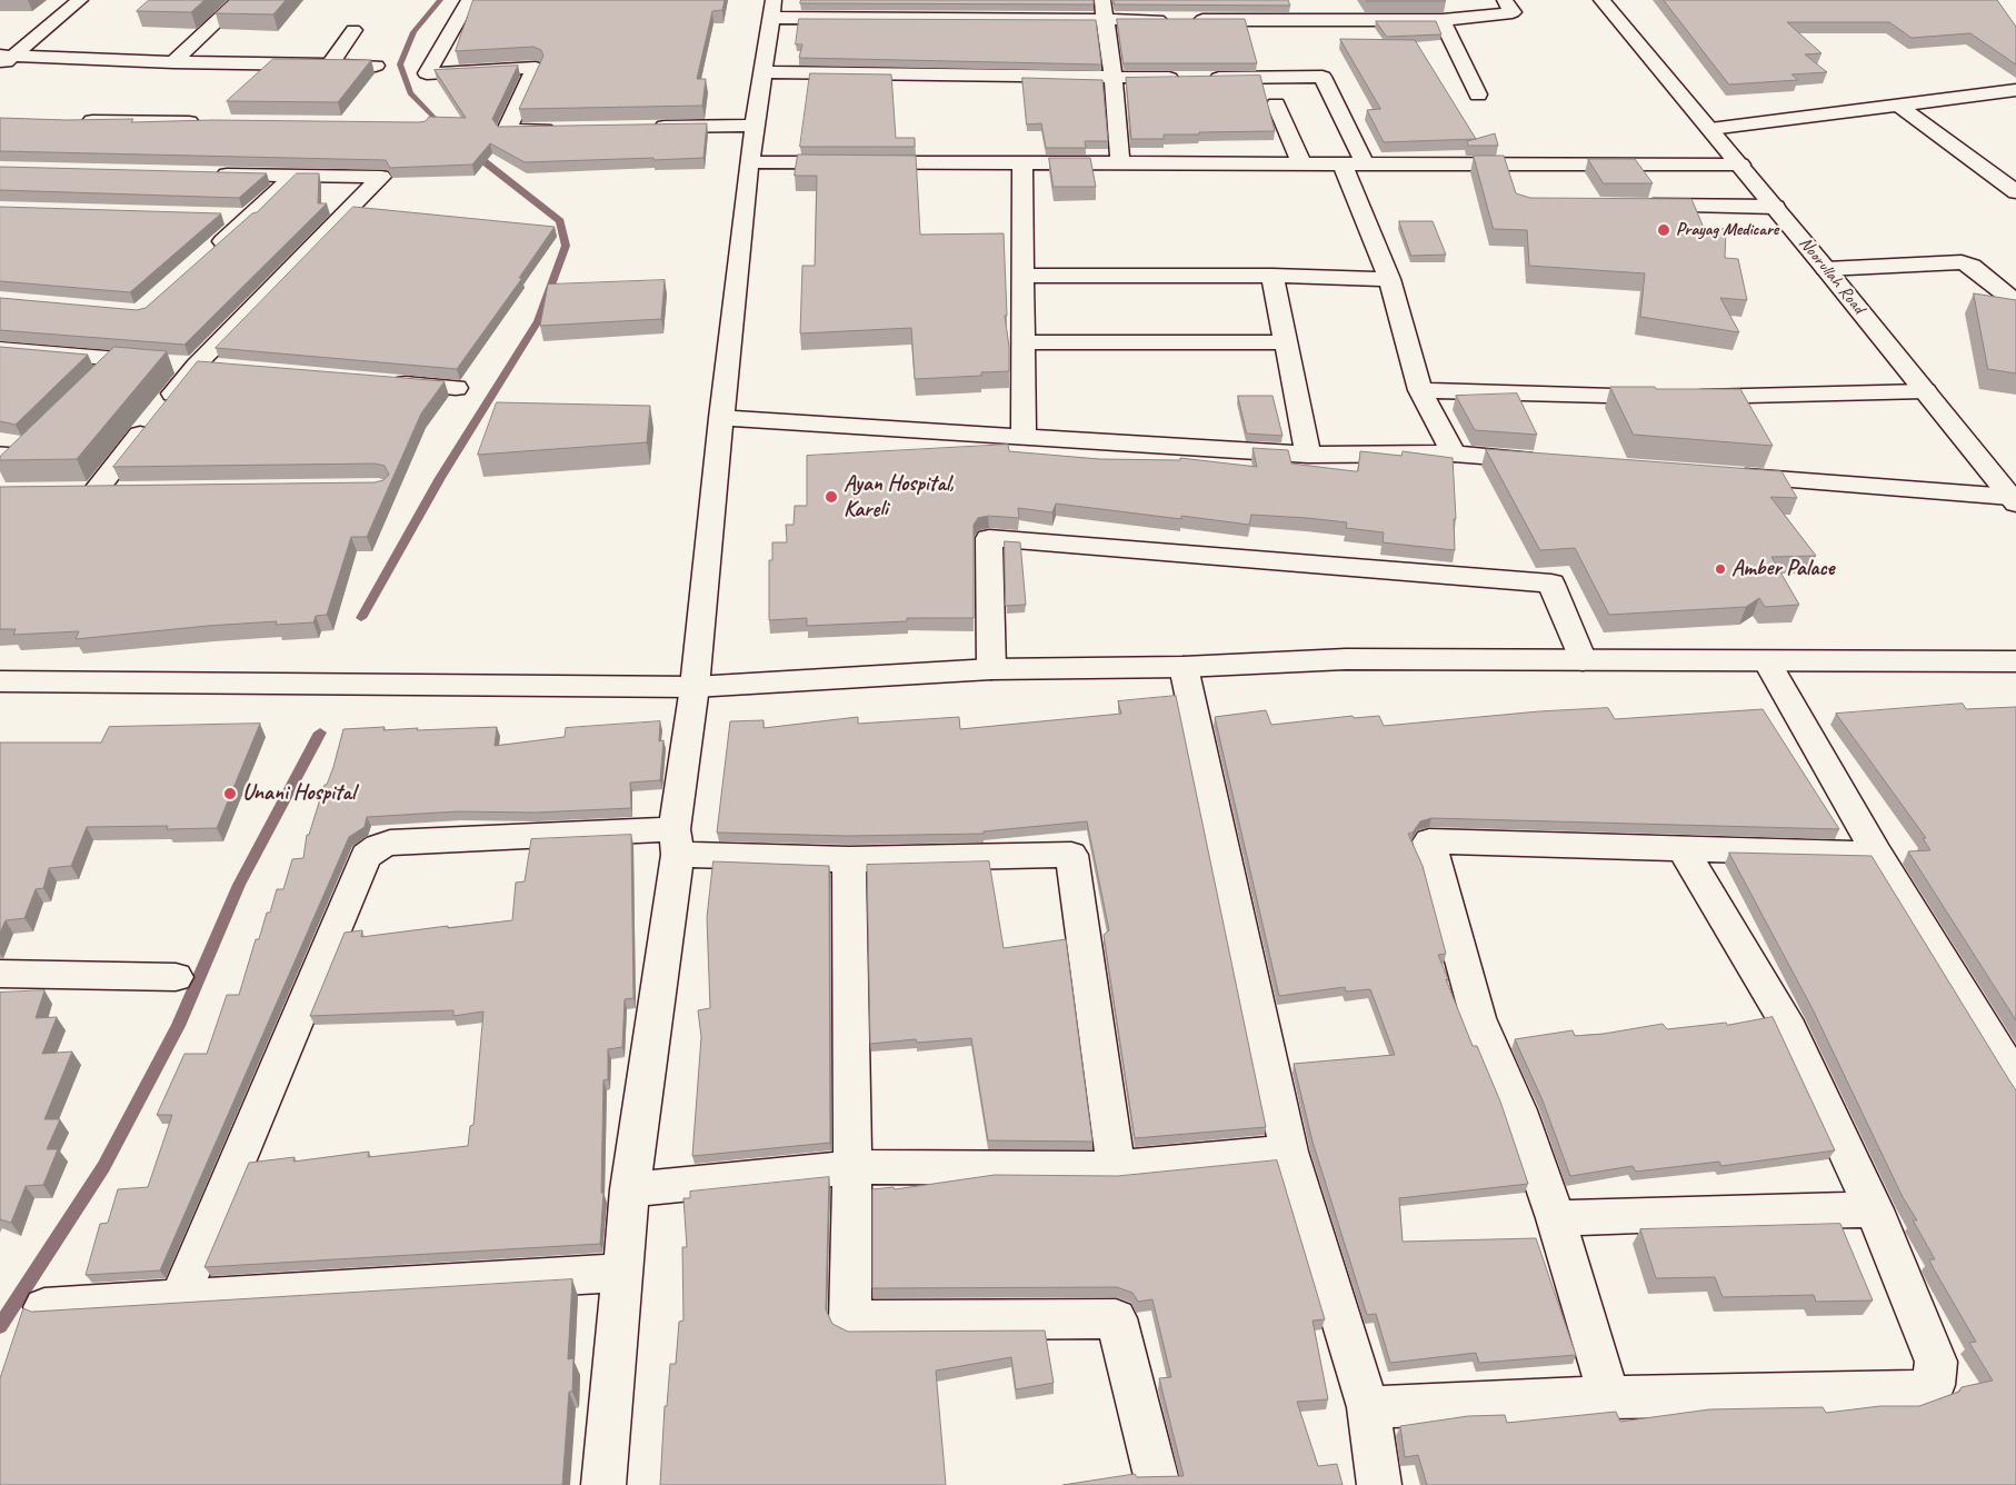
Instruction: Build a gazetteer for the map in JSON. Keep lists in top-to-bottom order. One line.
{"streets":{"street":["Noorullah Road"]},"places":["Prayag Medicare","Ayan Hospital, Kareli","Amber Palace","Unani Hospital"]}
